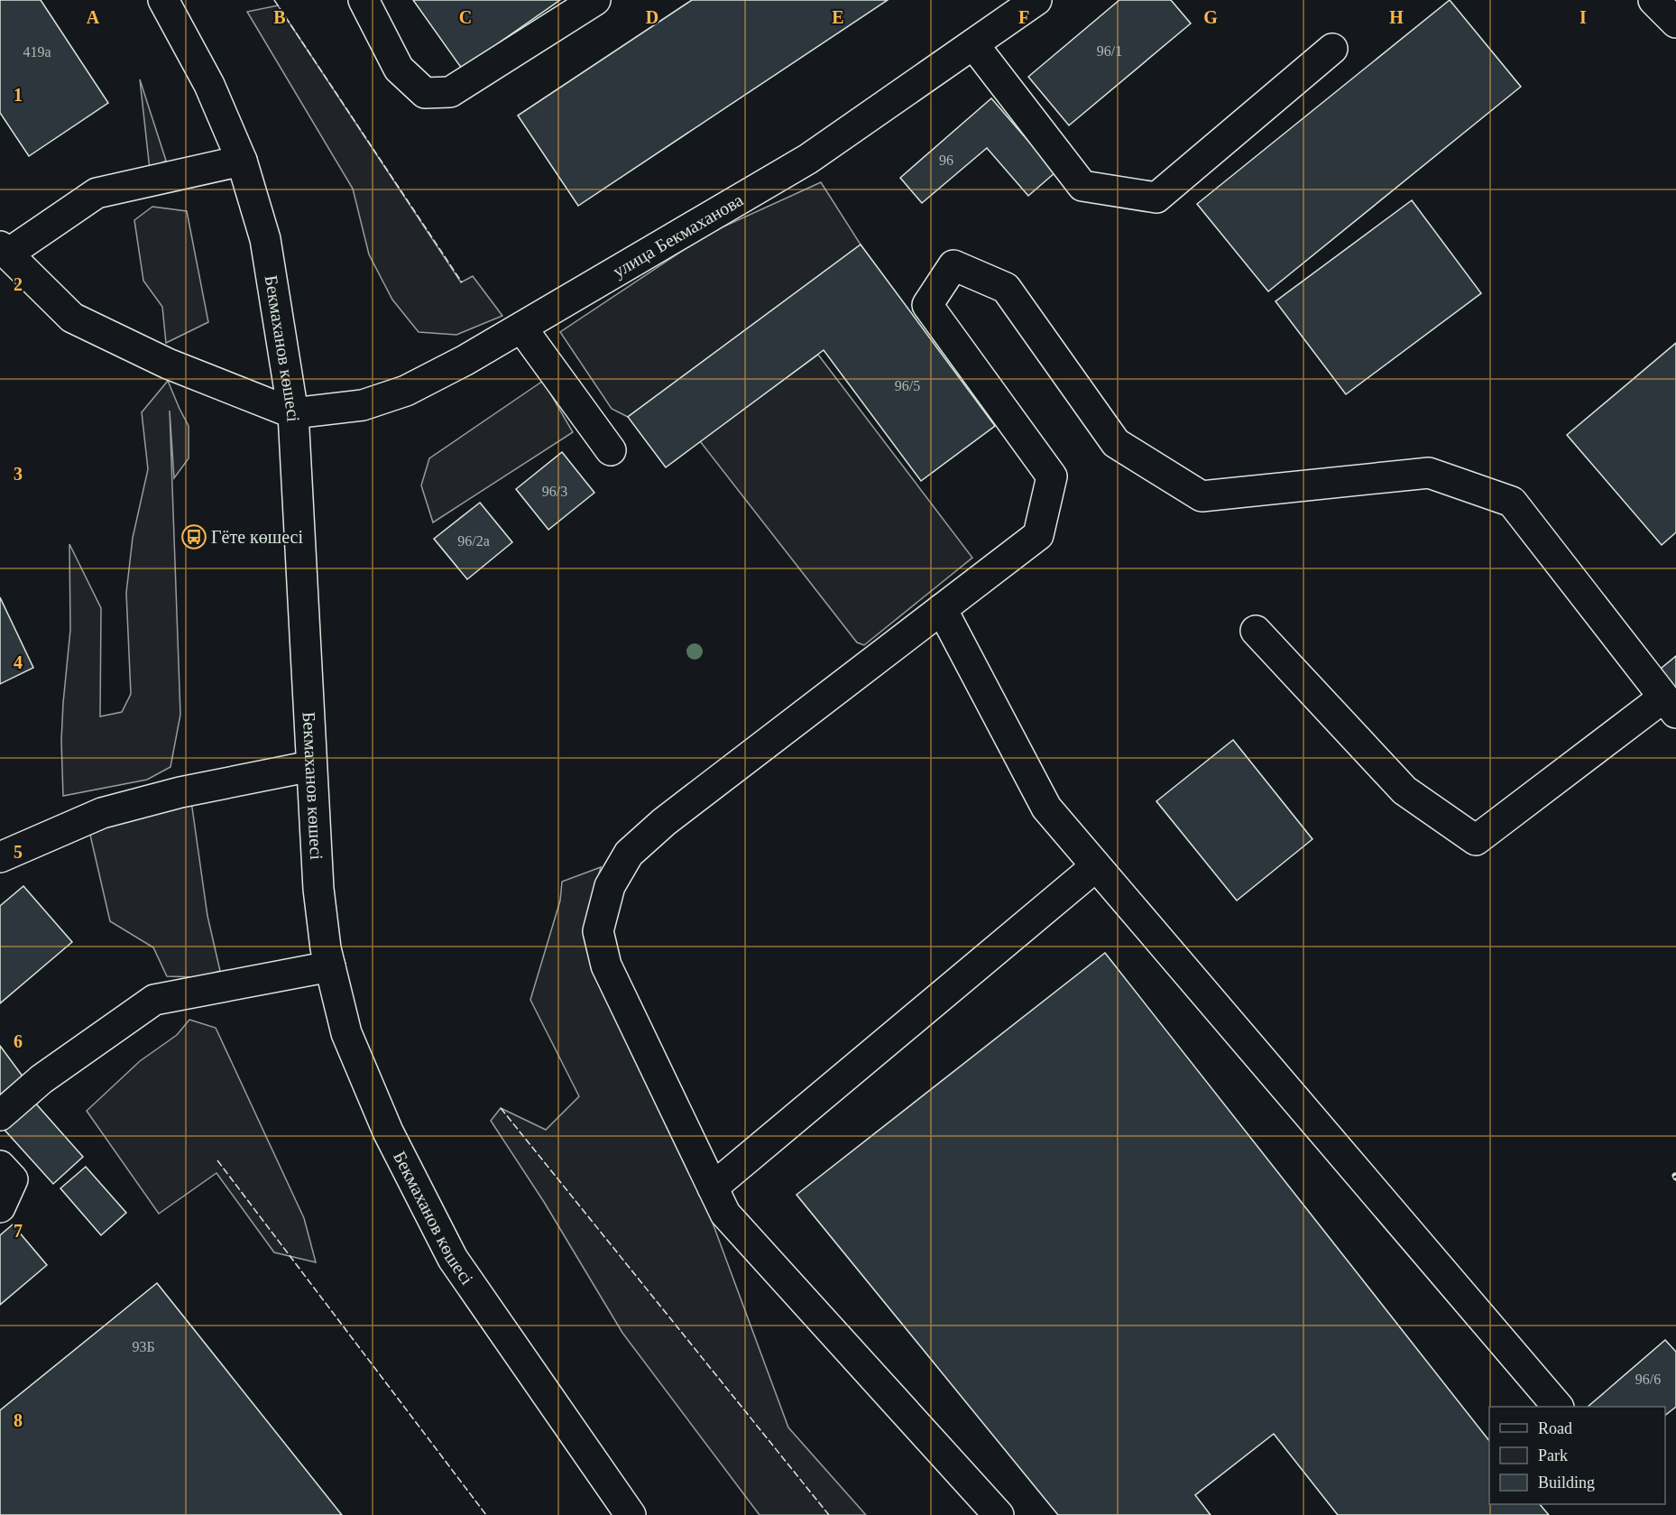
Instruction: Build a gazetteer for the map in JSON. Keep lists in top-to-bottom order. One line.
{"streets":{"main road":["улица Бекмаханова","Бекмаханов көшесі"]},"crossings":[["улица Бекмаханова","Бекмаханов көшесі"]],"places":{"bus stop":["Гёте көшесі"]},"house_numbers":["96/1","419а","96","96/5","96/3","96/2а","93Б","96/6"],"legend":["Road","Park","Building"],"grid":{"columns":["A","B","C","D","E","F","G","H","I"],"rows":["1","2","3","4","5","6","7","8"]}}
